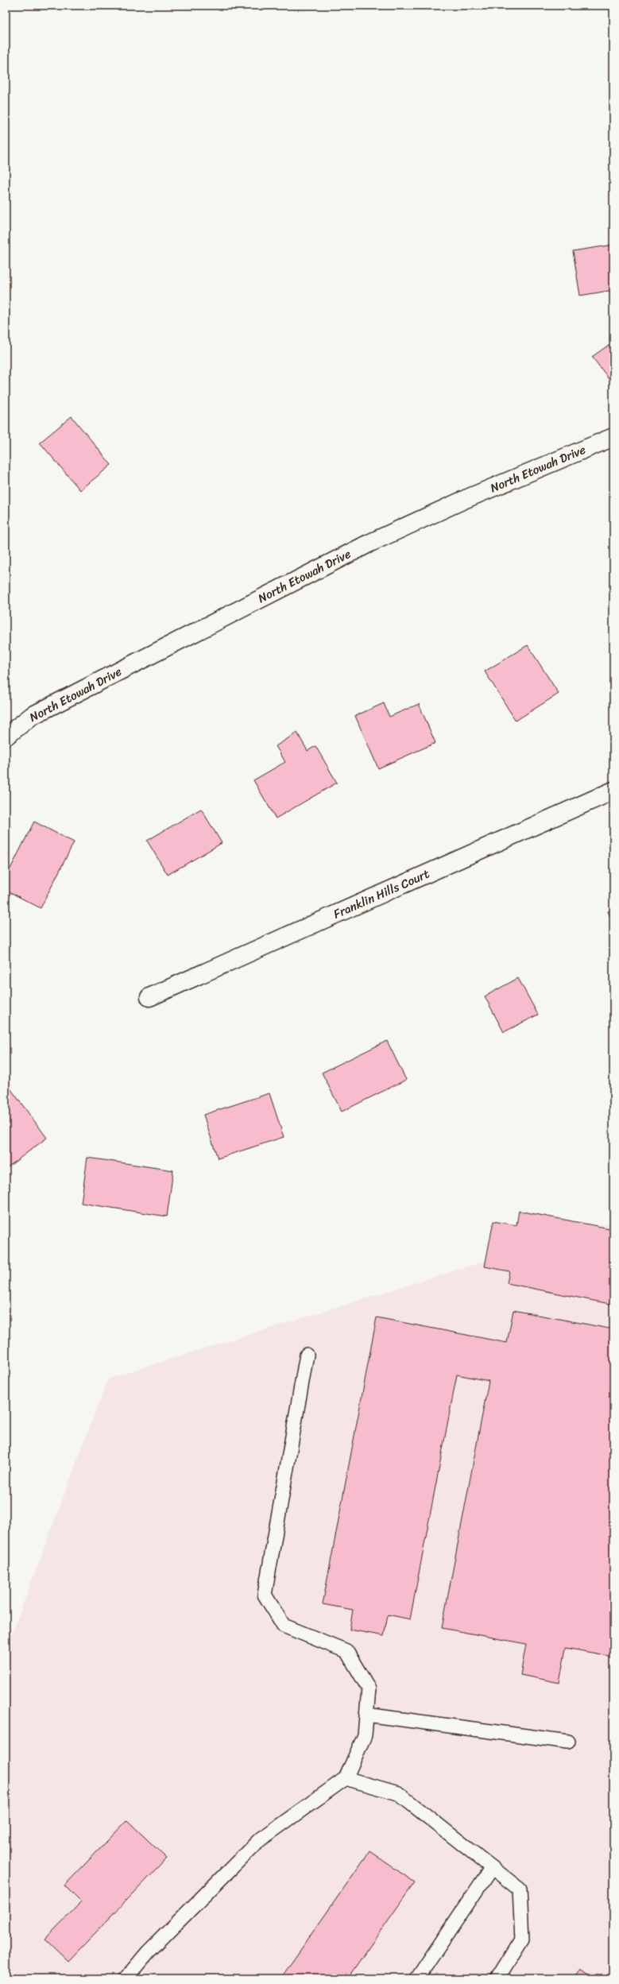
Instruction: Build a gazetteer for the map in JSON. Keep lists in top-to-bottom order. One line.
{"streets":{"street":["North Etowah Drive","Franklin Hills Court"]}}
